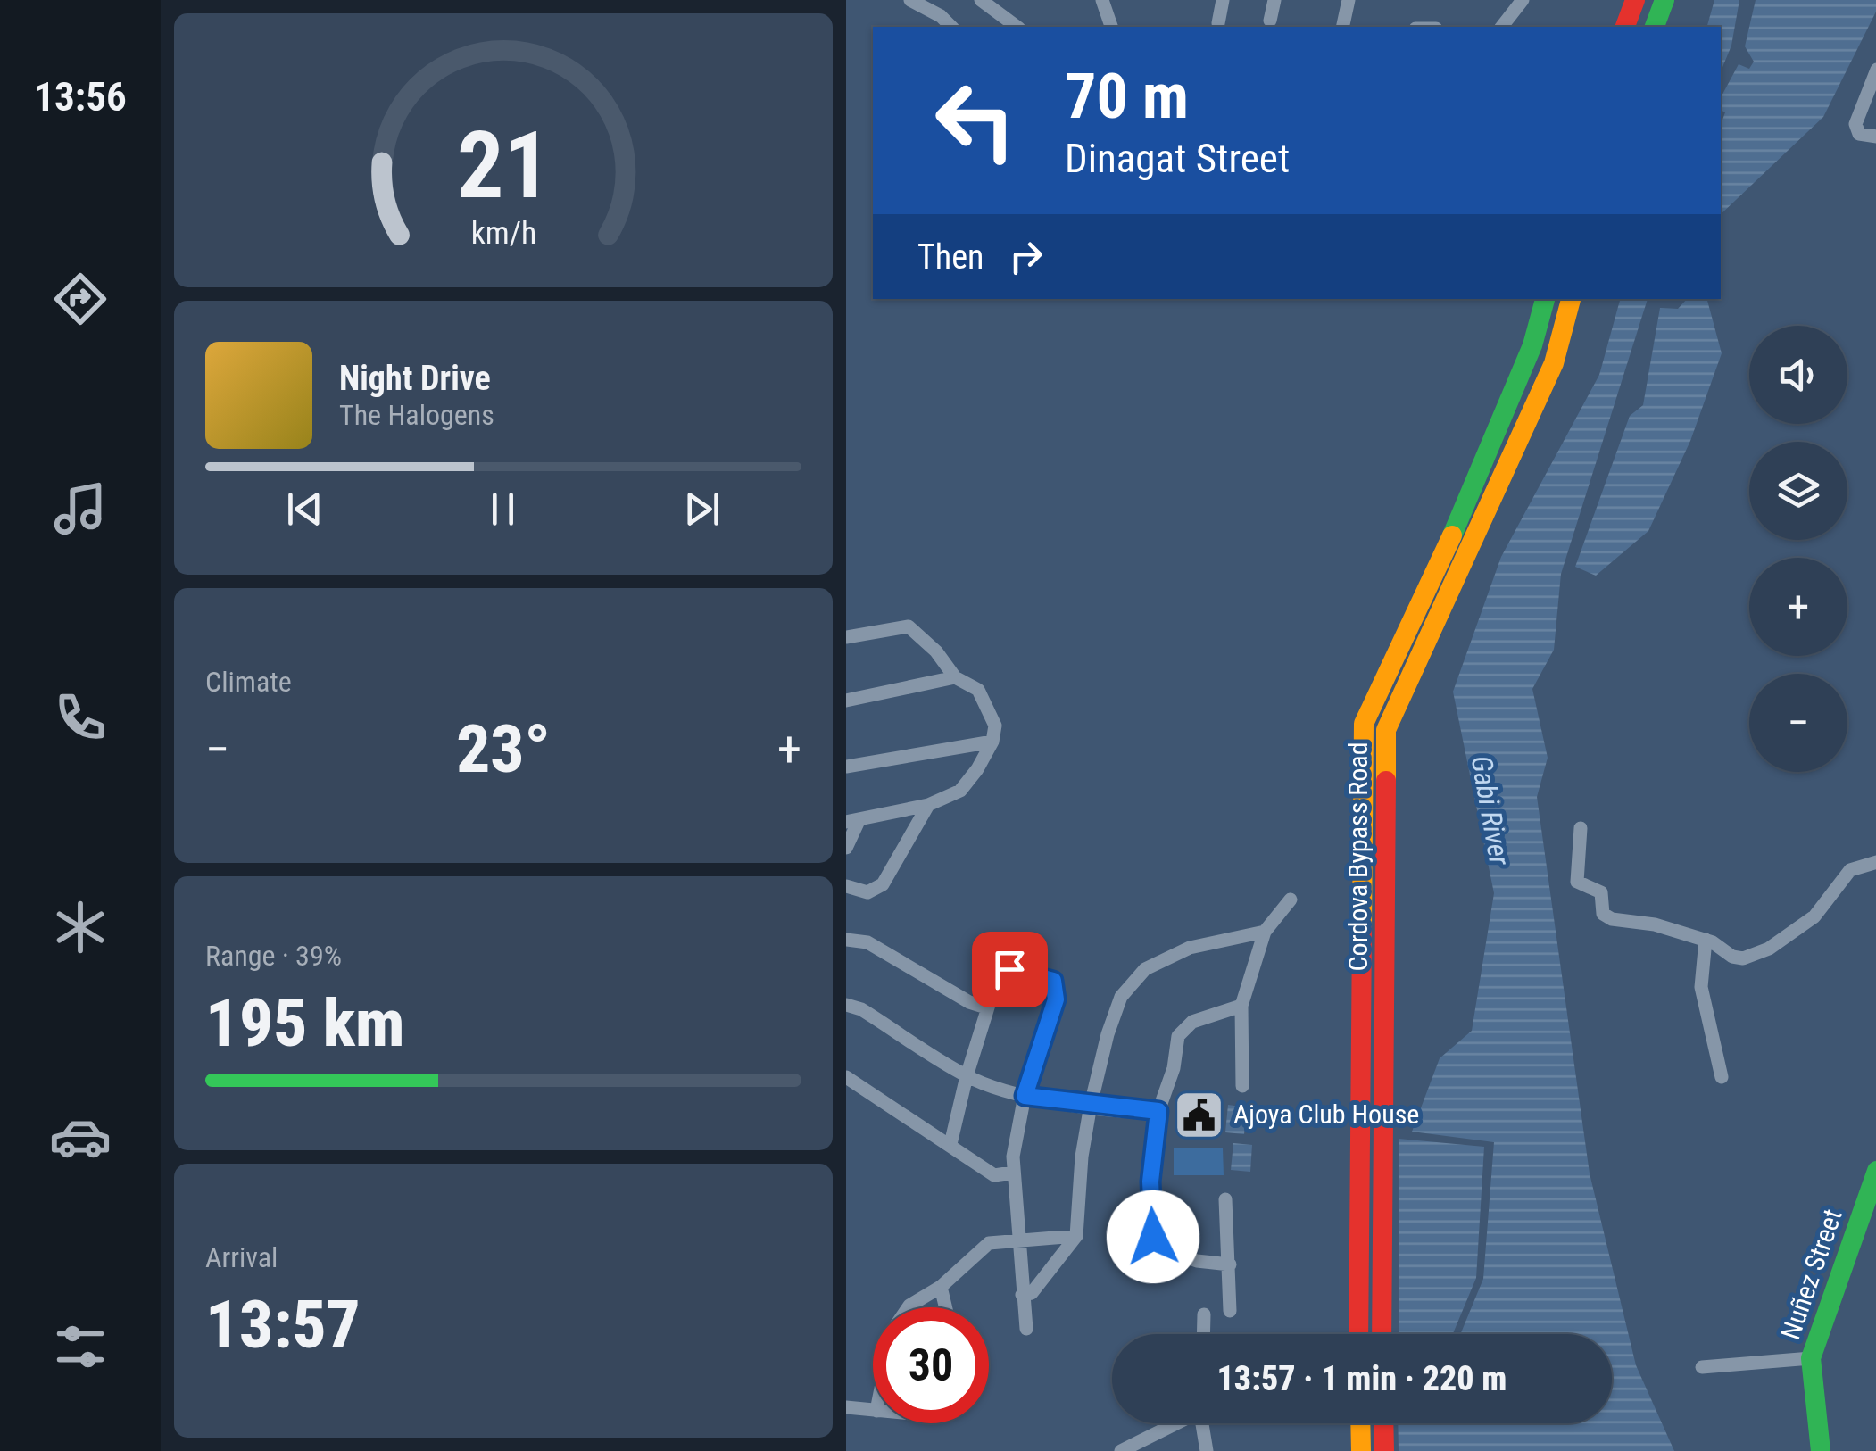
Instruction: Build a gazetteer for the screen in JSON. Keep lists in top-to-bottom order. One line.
{"streets":{"main road":["Cordova Bypass Road","Nuñez Street"]},"water":["Gabi River"],"places":{"public building":["Ajoya Club House"]},"page":{"tabs":"13:56","turn":["70 m","Dinagat Street"],"then":"Then","map_buttons":["+","−"],"song":["Night Drive","The Halogens"],"tile":["Climate",["Range · 39%","195 km"],["Arrival","13:57"]],"heat":["−","23°","+"],"limit":"30","trip":"13:57 · 1 min · 220 m","gauge":["21","km/h"]}}
